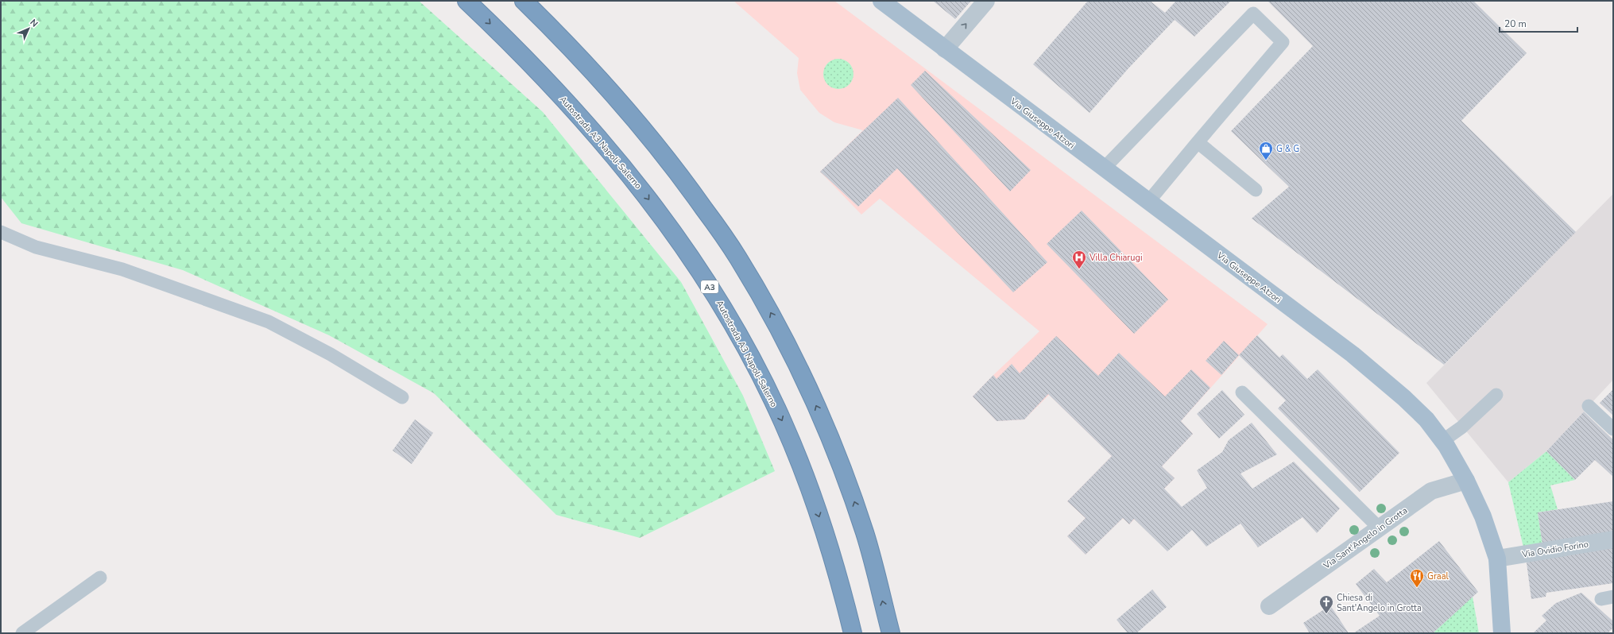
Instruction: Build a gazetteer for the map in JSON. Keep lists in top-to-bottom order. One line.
{"streets":{"highway":["Autostrada A3 Napoli-Salerno","A3"],"main road":["Via Giuseppe Atzori"],"street":["Via Sant'Angelo in Grotta","Via Ovidio Forino"]},"crossings":[["Via Giuseppe Atzori","Via Sant'Angelo in Grotta"],["Via Giuseppe Atzori","Via Ovidio Forino"]],"places":{"shop":["G & G"],"hospital":["Villa Chiarugi"],"restaurant":["Graal"],"church":["Chiesa di Sant'Angelo in Grotta"]},"scale_bar":"20 m","north":"top right"}
